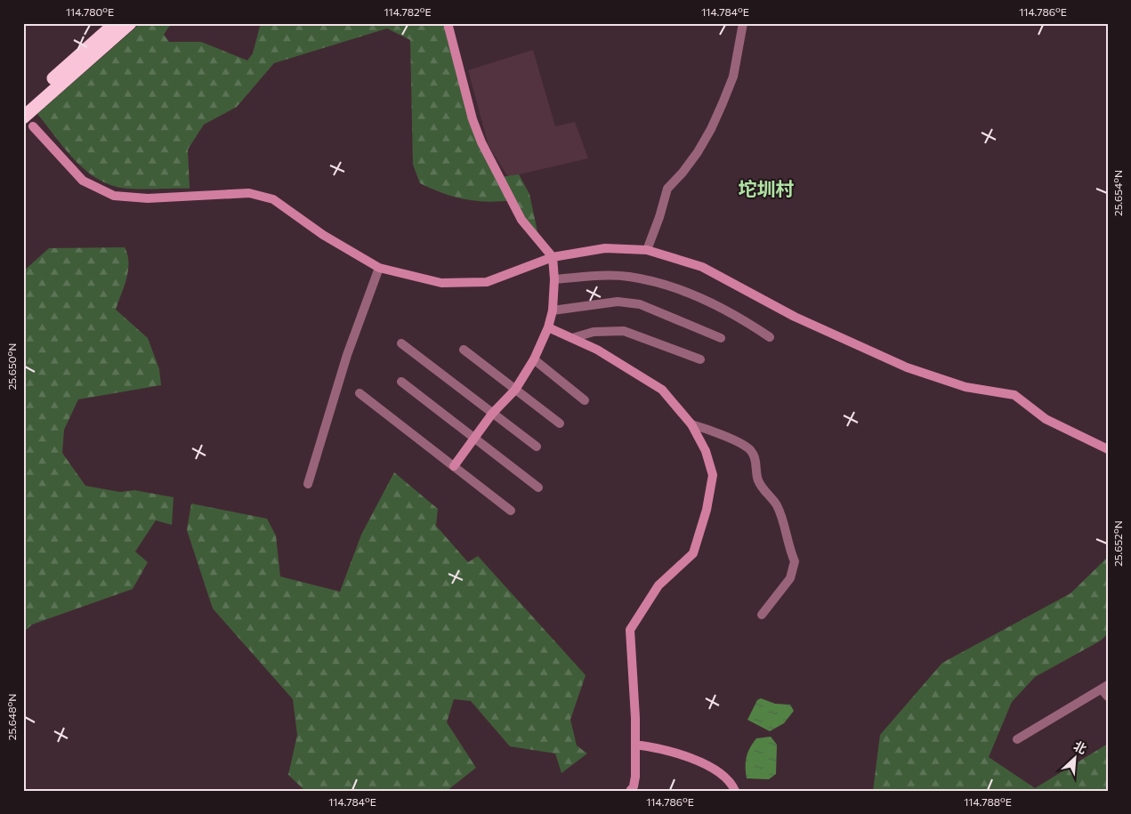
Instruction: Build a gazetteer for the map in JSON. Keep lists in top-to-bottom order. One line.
{"districts":["坨圳村"],"north":"top right","coordinates":["114.780°E","114.782°E","114.784°E","114.786°E","25.654°N","25.650°N","25.652°N","25.648°N","114.788°E"]}
